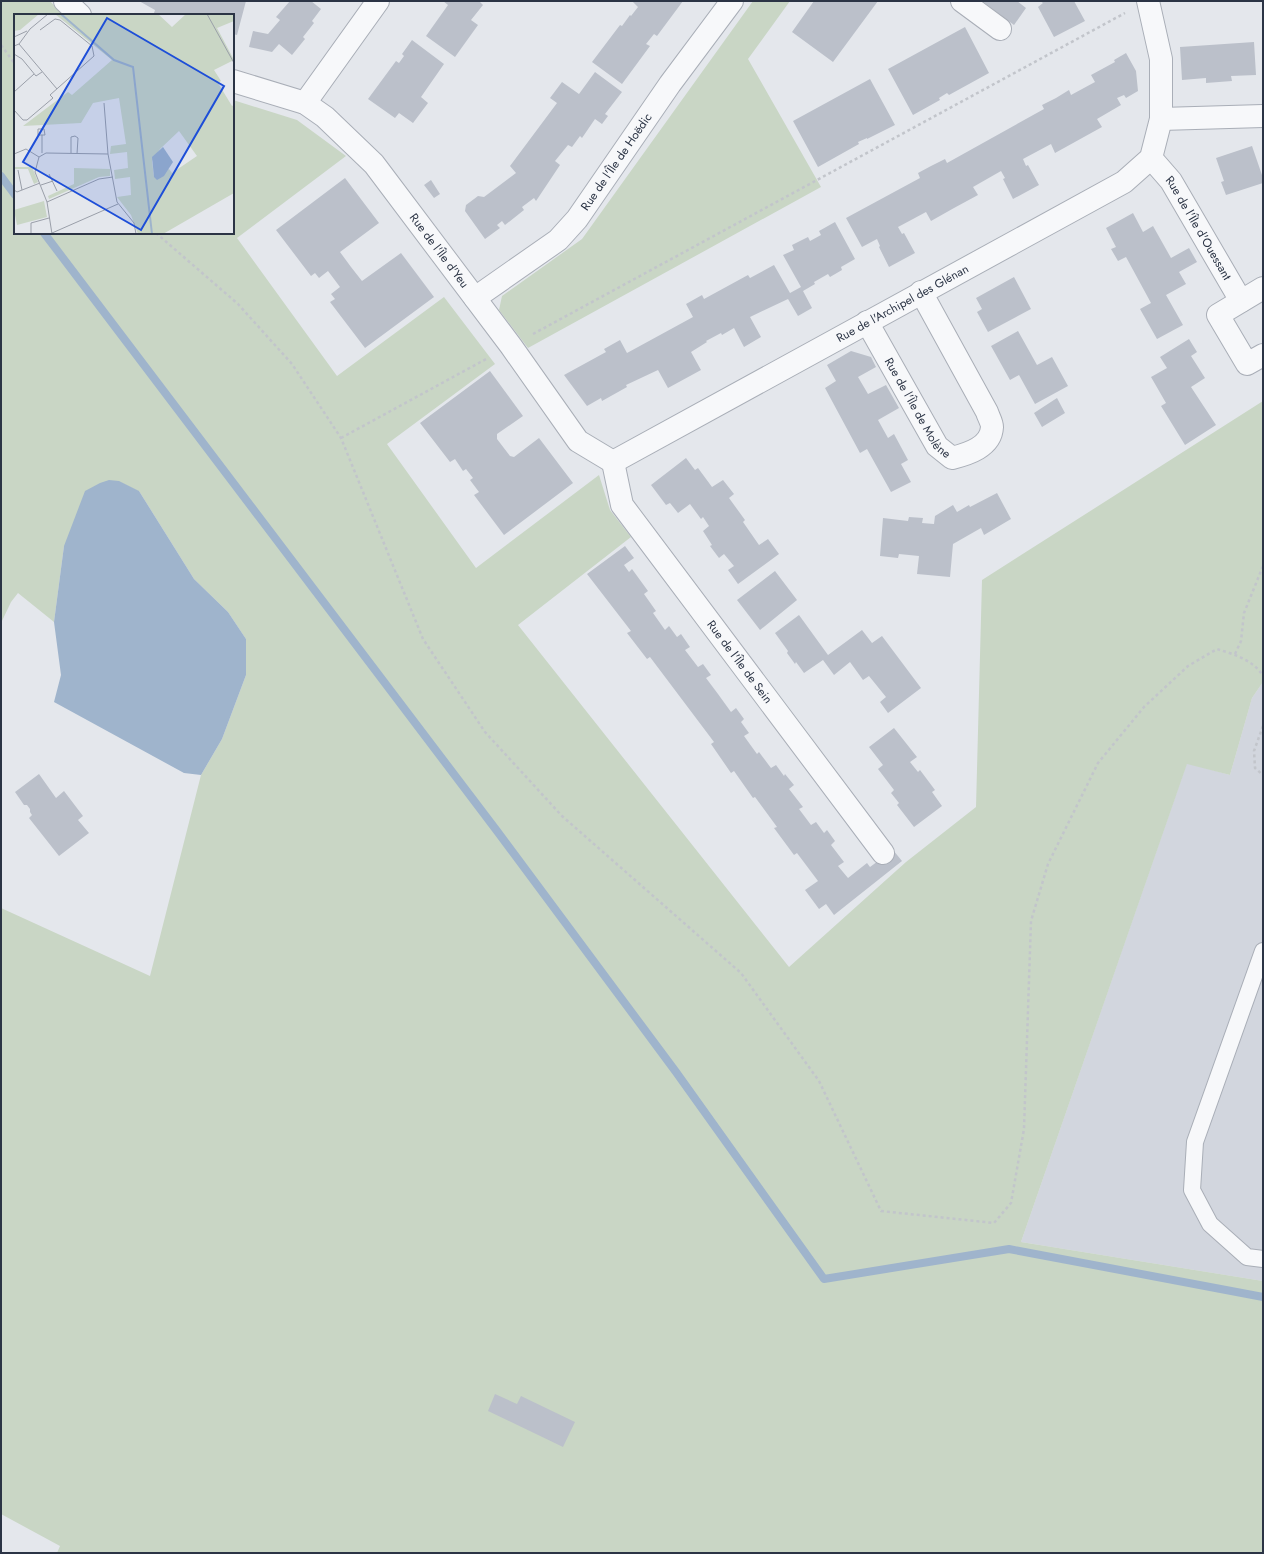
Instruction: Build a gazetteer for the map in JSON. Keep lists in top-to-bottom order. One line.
{"streets":{"street":["Rue de l'Île de Hoëdic","Rue de l'Île d'Ouessant","Rue de l'Île d'Yeu","Rue de l'Archipel des Glénan","Rue de l'Île de Molène","Rue de l'Île de Sein"]},"crossings":[["Rue de l'Île de Hoëdic","Rue de l'Île d'Yeu"],["Rue de l'Île d'Ouessant","Rue de l'Archipel des Glénan"],["Rue de l'Île d'Yeu","Rue de l'Archipel des Glénan"],["Rue de l'Île d'Yeu","Rue de l'Île de Sein"],["Rue de l'Archipel des Glénan","Rue de l'Île de Molène"],["Rue de l'Archipel des Glénan","Rue de l'Île de Sein"]]}
